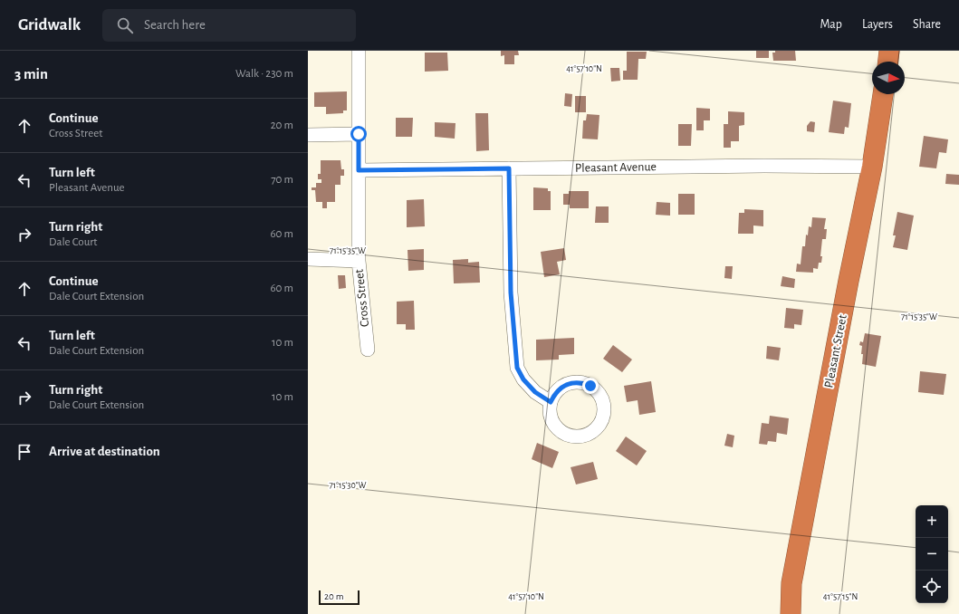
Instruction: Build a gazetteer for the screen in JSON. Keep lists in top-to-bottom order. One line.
{"streets":{"highway":["Pleasant Street"],"street":["Pleasant Avenue","Cross Street"]},"crossings":[["Pleasant Avenue","Cross Street"],["Pleasant Avenue","Pleasant Street"]],"scale_bar":"20 m","north":"right","page":{"header":"Gridwalk","search":"Search here","nav":["Map","Layers","Share"],"heading":["3 min","Walk · 230 m"],"list":[["Continue","Cross Street","20 m"],["Turn left","Pleasant Avenue","70 m"],["Turn right","Dale Court","60 m"],["Continue","Dale Court Extension","60 m"],["Turn left","Dale Court Extension","10 m"],["Turn right","Dale Court Extension","10 m"],"Arrive at destination"],"map_buttons":["+","−"],"scale":"20 m"},"coordinates":["41°57'10\"N","71°15'35\"W","71°15'30\"W","41°57'15\"N"]}
